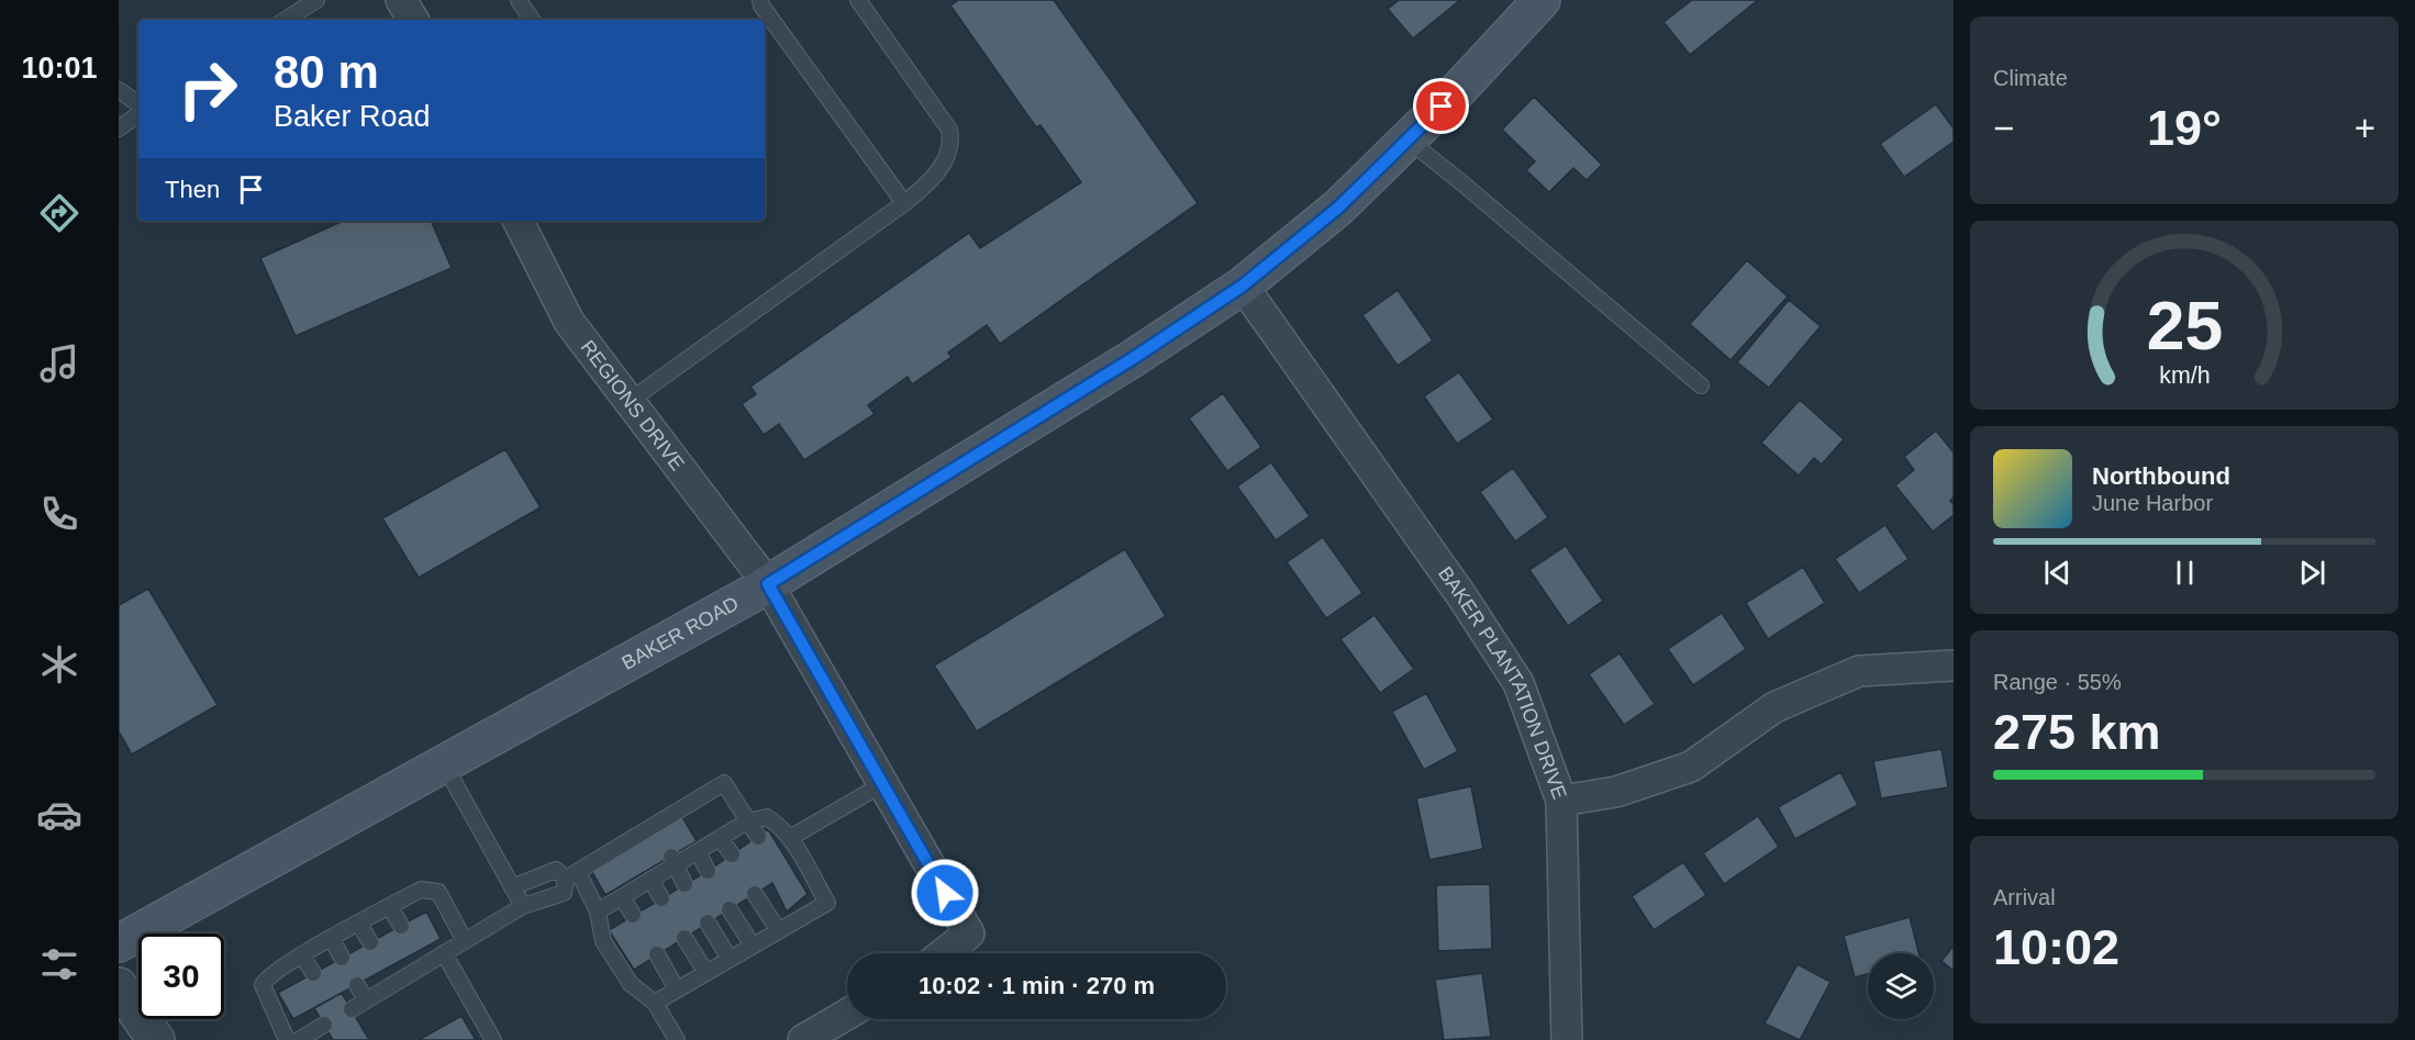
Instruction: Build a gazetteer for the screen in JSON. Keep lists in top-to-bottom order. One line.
{"streets":{"main road":["BAKER ROAD"],"street":["REGIONS DRIVE","BAKER PLANTATION DRIVE"]},"crossings":[["REGIONS DRIVE","BAKER ROAD"],["BAKER ROAD","BAKER PLANTATION DRIVE"]],"page":{"tabs":"10:01","tile":["Climate",["Range · 55%","275 km"],["Arrival","10:02"]],"turn":["80 m","Baker Road"],"heat":["−","19°","+"],"then":"Then","song":["Northbound","June Harbor"],"limit":"30","trip":"10:02 · 1 min · 270 m","gauge":["25","km/h"]}}
